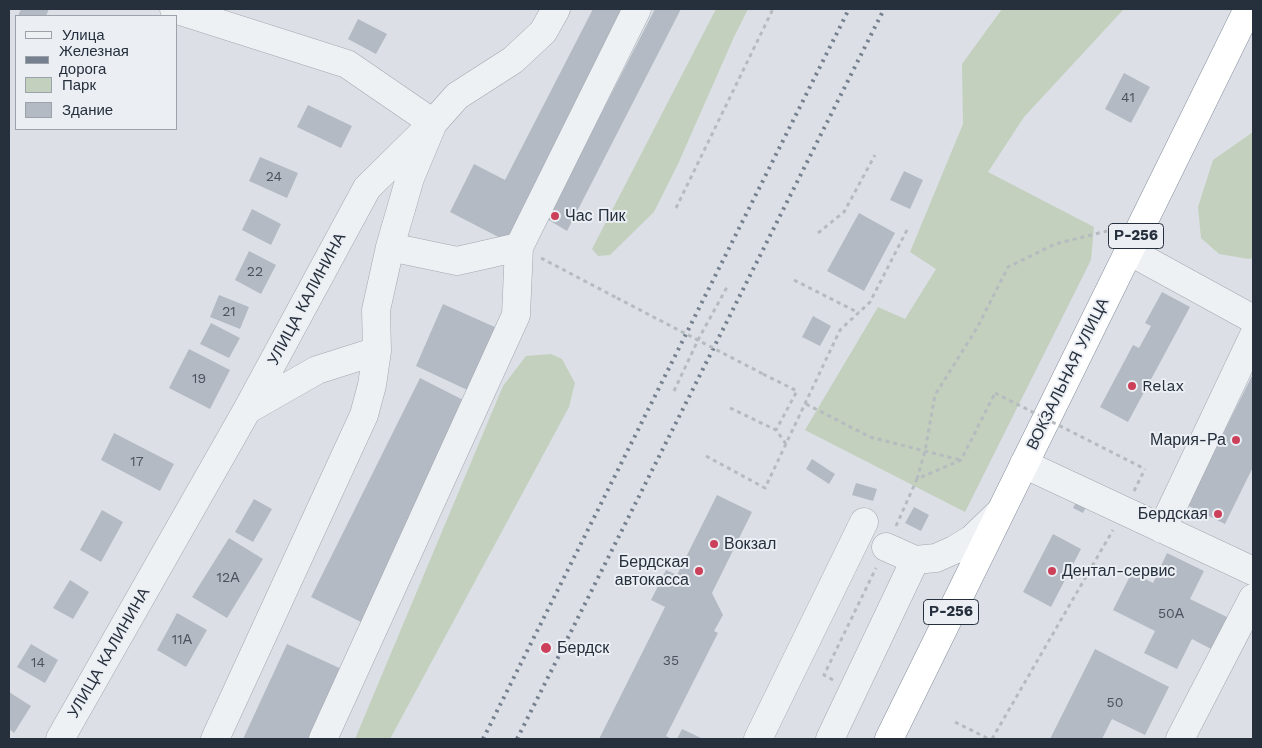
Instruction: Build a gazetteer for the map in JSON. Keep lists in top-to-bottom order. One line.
{"streets":{"highway":["Р-256","ВОКЗАЛЬНАЯ УЛИЦА"],"street":["УЛИЦА КАЛИНИНА"]},"places":["Час Пик","Relax","Мария-Ра","Бердская","Вокзал","Бердская автокасса","Дентал-сервис","Бердск"],"house_numbers":["41","24","22","21","19","17","12А","50А","11А","35","14","50"],"legend":["Улица","Железная дорога","Парк","Здание"]}
